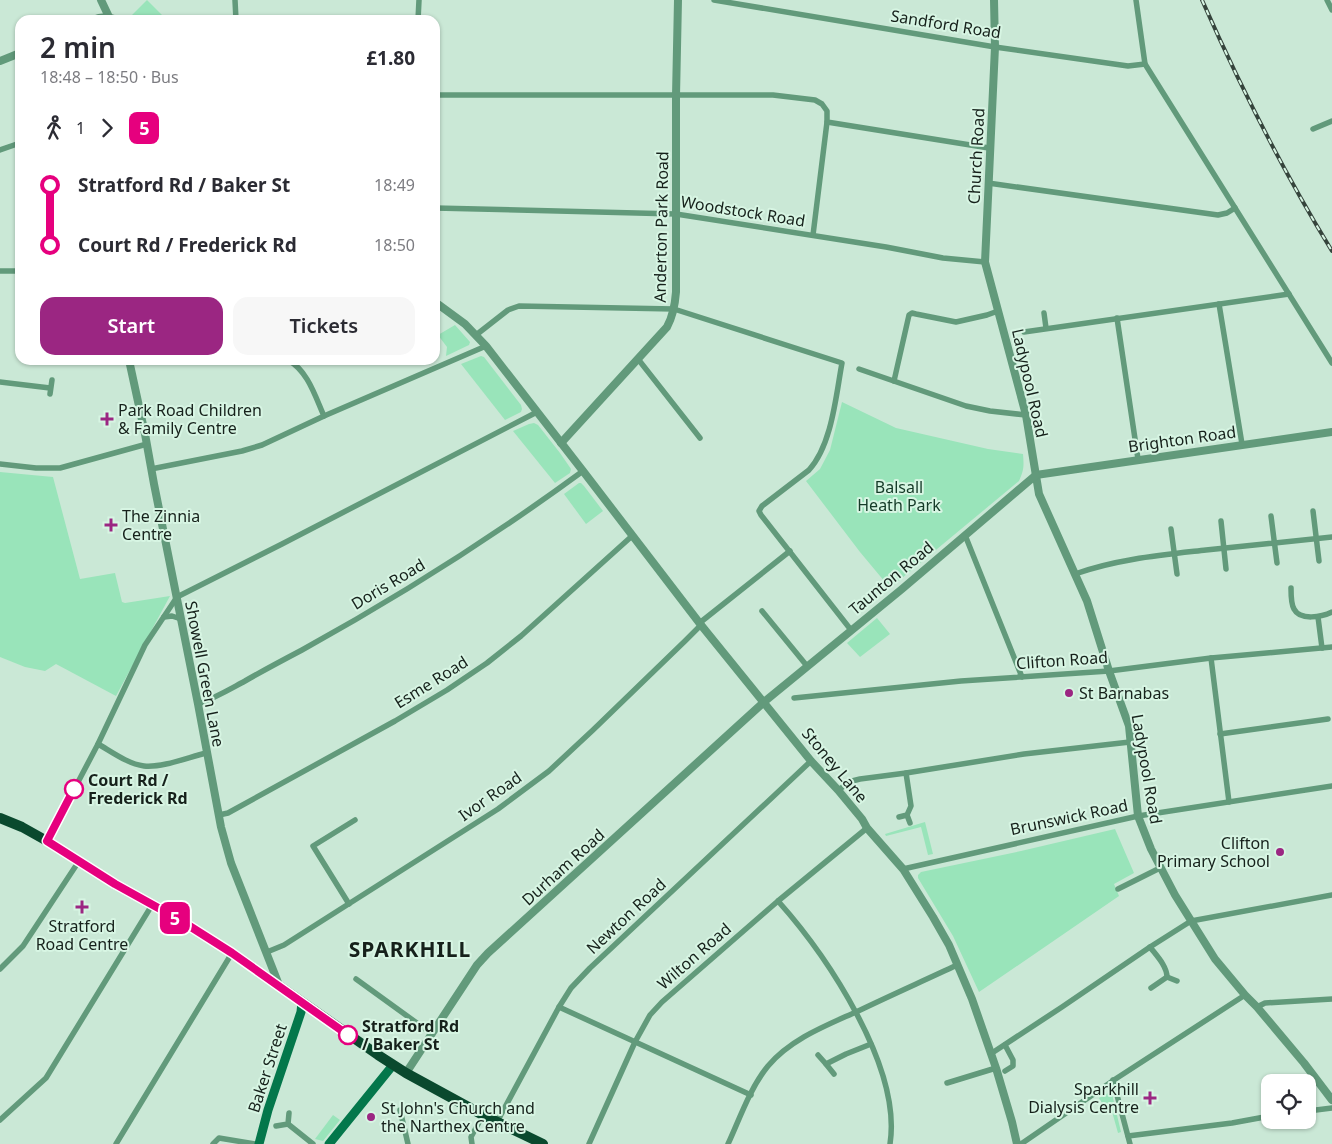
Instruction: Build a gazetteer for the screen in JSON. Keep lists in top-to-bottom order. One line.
{"streets":{"main road":["Baker Street"],"street":["Sandford Road","Church Road","Woodstock Road","Anderton Park Road","Ladypool Road","Brighton Road","Taunton Road","Doris Road","Clifton Road","Showell Green Lane","Esme Road","Stoney Lane","Ivor Road","Brunswick Road","Durham Road","Newton Road","Wilton Road"]},"crossings":[["Sandford Road","Church Road"],["Church Road","Woodstock Road"],["Church Road","Ladypool Road"],["Woodstock Road","Anderton Park Road"],["Anderton Park Road","Stoney Lane"],["Ladypool Road","Brighton Road"],["Ladypool Road","Taunton Road"],["Ladypool Road","Clifton Road"],["Ladypool Road","Brunswick Road"],["Brighton Road","Taunton Road"],["Taunton Road","Stoney Lane"],["Taunton Road","Durham Road"],["Doris Road","Showell Green Lane"],["Doris Road","Stoney Lane"],["Showell Green Lane","Esme Road"],["Showell Green Lane","Ivor Road"],["Esme Road","Stoney Lane"],["Stoney Lane","Ivor Road"],["Stoney Lane","Brunswick Road"],["Stoney Lane","Durham Road"],["Stoney Lane","Newton Road"],["Stoney Lane","Wilton Road"]],"districts":["SPARKHILL"],"parks":["Balsall Heath Park"],"places":{"health":["Park Road Children & Family Centre","The Zinnia Centre","Stratford Road Centre","Sparkhill Dialysis Centre"],"other":["St Barnabas","Court Rd / Frederick Rd","Clifton Primary School","Stratford Rd / Baker St","St John's Church and the Narthex Centre"]},"lines":["bus line 5"],"page":{"on_map":"5","heading":["2 min","18:48 – 18:50 · Bus","£1.80"],"legs":["1","5"],"list":[{"name":"Stratford Rd / Baker St","value":"18:49"},{"name":"Court Rd / Frederick Rd","value":"18:50"}],"buttons":["Start","Tickets"]}}
